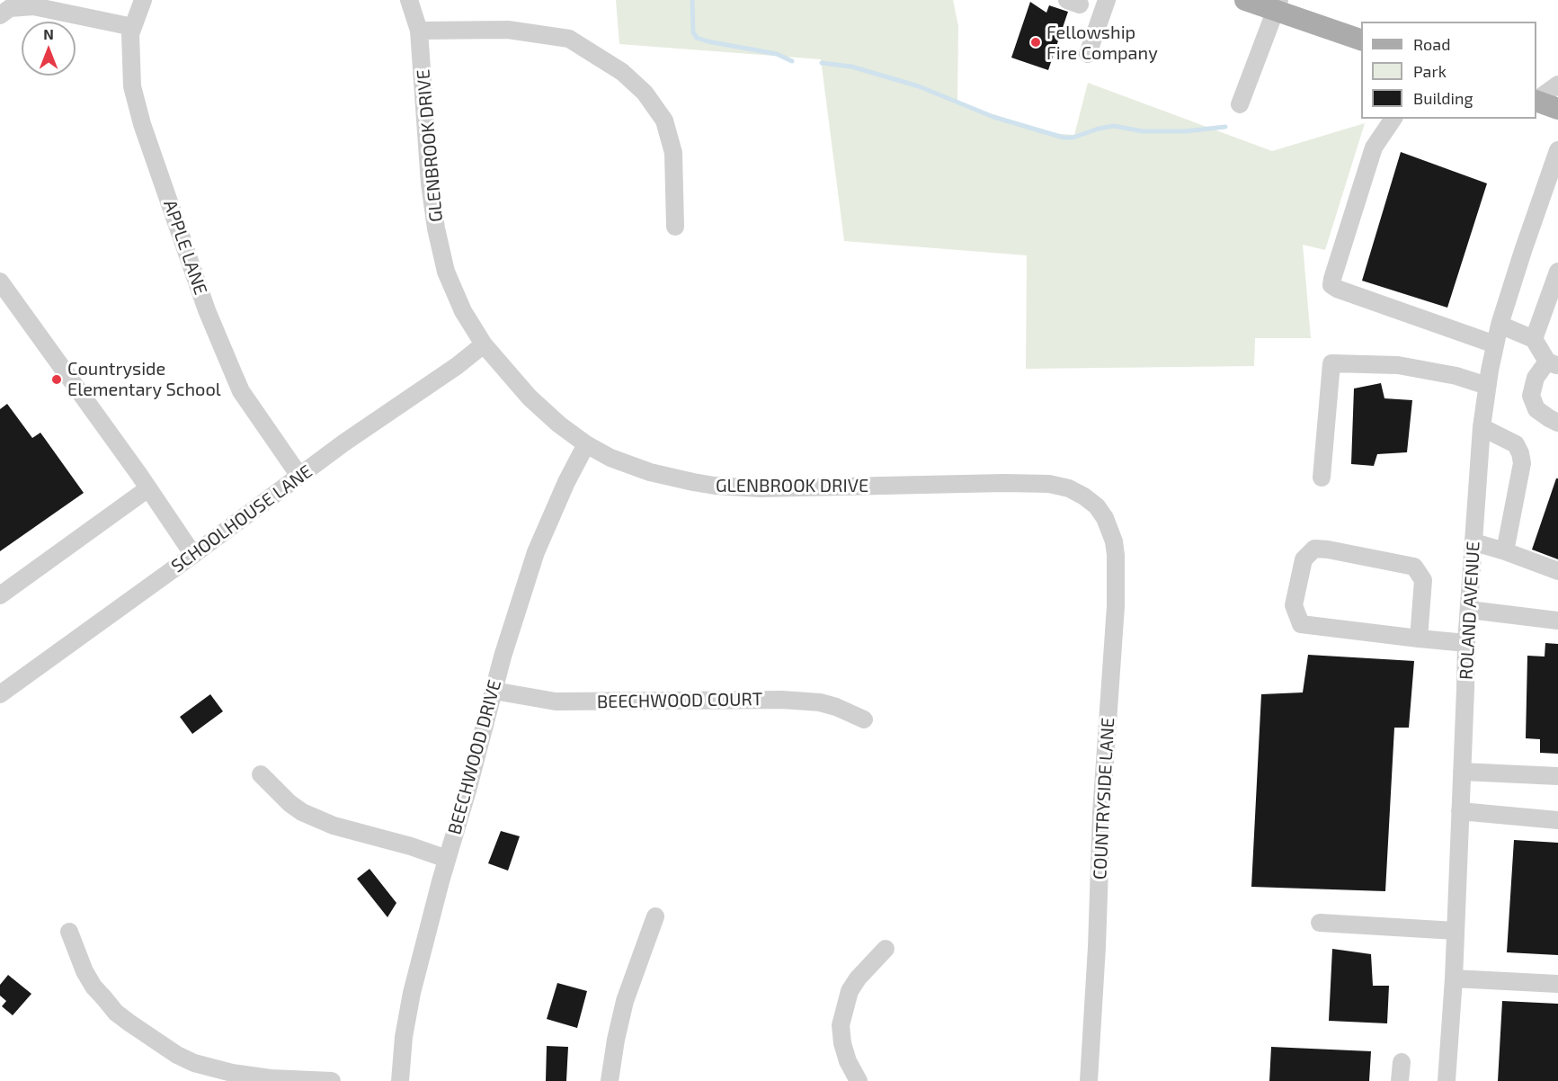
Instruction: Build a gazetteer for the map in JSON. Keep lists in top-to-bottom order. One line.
{"streets":{"street":["GLENBROOK DRIVE","APPLE LANE","SCHOOLHOUSE LANE","ROLAND AVENUE","BEECHWOOD COURT","BEECHWOOD DRIVE","COUNTRYSIDE LANE"]},"crossings":[["GLENBROOK DRIVE","SCHOOLHOUSE LANE"],["GLENBROOK DRIVE","BEECHWOOD DRIVE"],["GLENBROOK DRIVE","COUNTRYSIDE LANE"],["APPLE LANE","SCHOOLHOUSE LANE"],["BEECHWOOD COURT","BEECHWOOD DRIVE"]],"places":["Fellowship Fire Company","Countryside Elementary School"],"legend":["Road","Park","Building"],"north":"top"}
